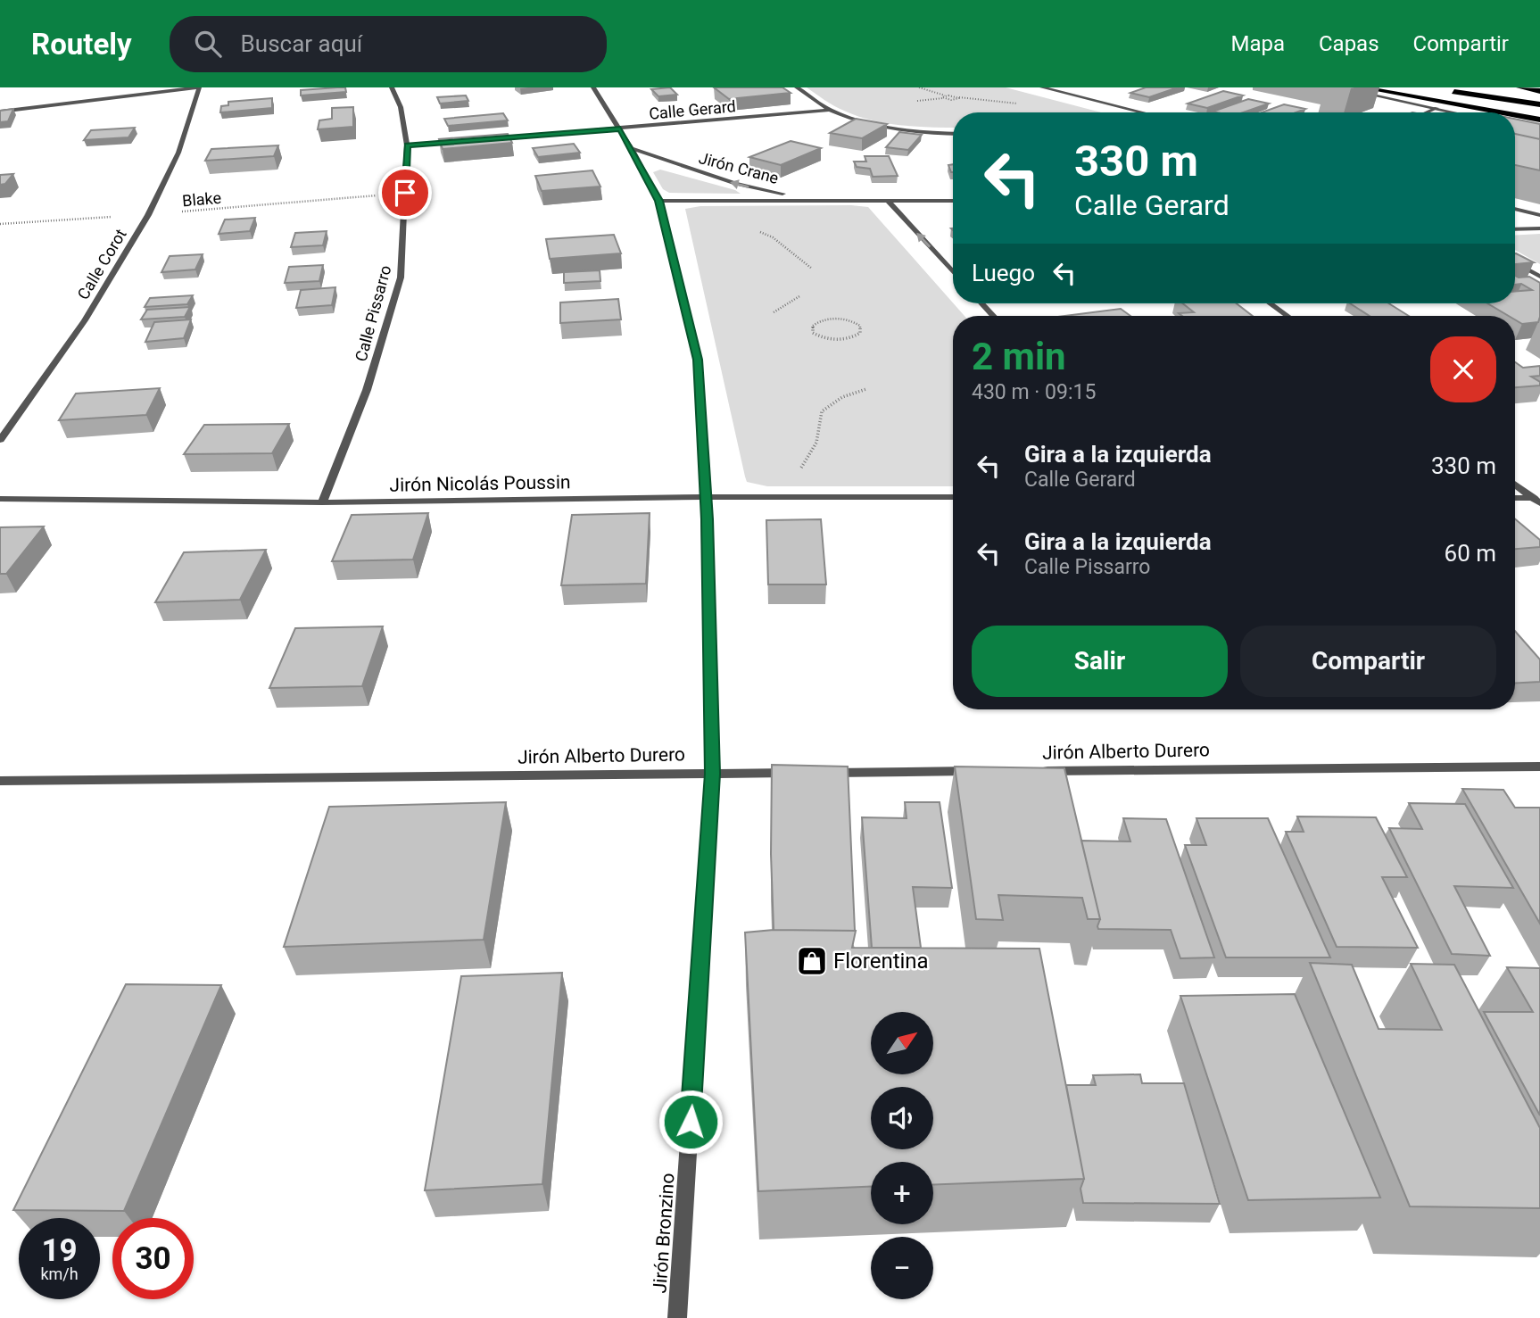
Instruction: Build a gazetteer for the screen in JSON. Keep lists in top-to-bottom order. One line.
{"streets":{"street":["Calle Gerard","Jirón Crane","Calle Corot","Calle Pissarro","Jirón Nicolás Poussin","Jirón Alberto Durero","Jirón Bronzino"],"path":["Blake"]},"crossings":[["Calle Gerard","Jirón Bronzino"],["Jirón Crane","Jirón Bronzino"],["Blake","Calle Corot"],["Blake","Calle Pissarro"],["Calle Pissarro","Jirón Nicolás Poussin"],["Jirón Nicolás Poussin","Jirón Bronzino"],["Jirón Alberto Durero","Jirón Bronzino"]],"places":{"shop":["Florentina"]},"north":"top right","page":{"header":"Routely","search":"Buscar aquí","nav":["Mapa","Capas","Compartir"],"turn":["330 m","Calle Gerard"],"then":"Luego","heading":["2 min","430 m · 09:15"],"list":[{"name":"Gira a la izquierda","note":"Calle Gerard","value":"330 m"},{"name":"Gira a la izquierda","note":"Calle Pissarro","value":"60 m"}],"buttons":["Salir","Compartir"],"map_buttons":["+","−"],"speed":"19 km/h","limit":"30"}}
